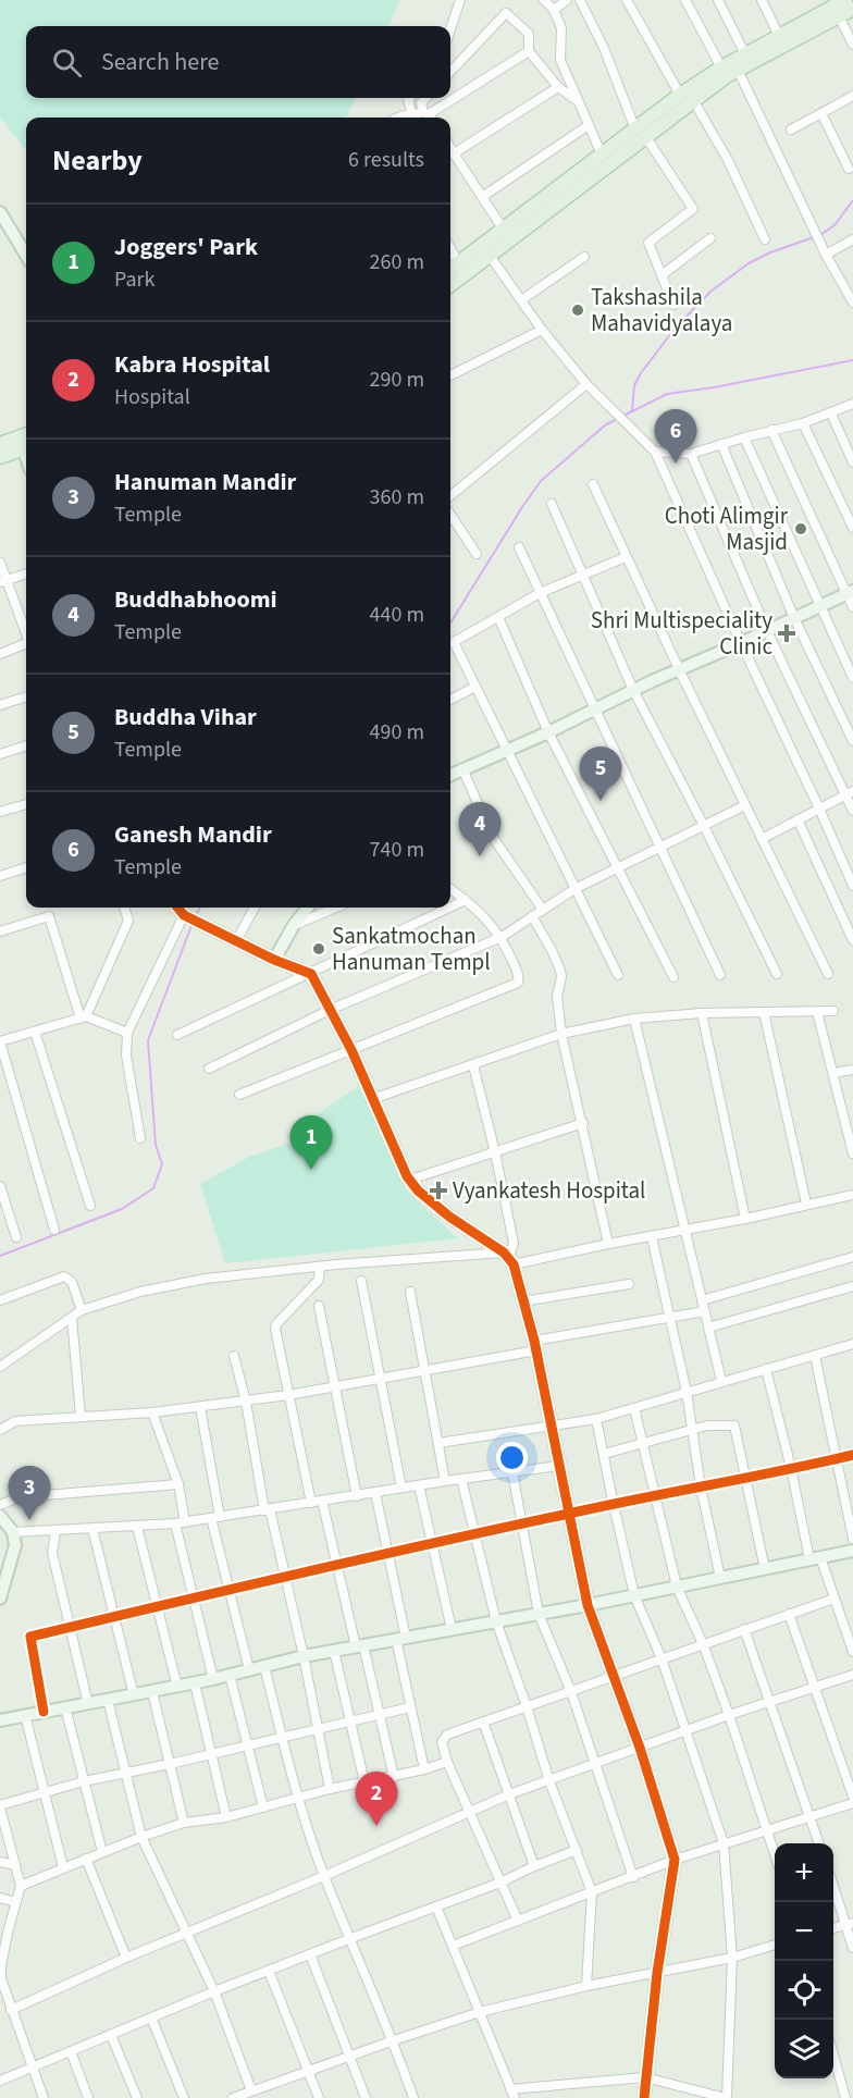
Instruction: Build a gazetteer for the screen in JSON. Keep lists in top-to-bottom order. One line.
{"places":{"other":["Takshashila Mahavidyalaya","Choti Alimgir Masjid","Sankatmochan Hanuman Templ"],"health":["Shri Multispeciality Clinic","Vyankatesh Hospital"]},"page":{"search":"Search here","heading":["Nearby","6 results"],"list":[{"mark":"1","name":"Joggers' Park","note":"Park","value":"260 m"},{"mark":"2","name":"Kabra Hospital","note":"Hospital","value":"290 m"},{"mark":"3","name":"Hanuman Mandir","note":"Temple","value":"360 m"},{"mark":"4","name":"Buddhabhoomi","note":"Temple","value":"440 m"},{"mark":"5","name":"Buddha Vihar","note":"Temple","value":"490 m"},{"mark":"6","name":"Ganesh Mandir","note":"Temple","value":"740 m"}],"pins":["6","5","4","1","3","2"],"map_buttons":["+","−"]}}
